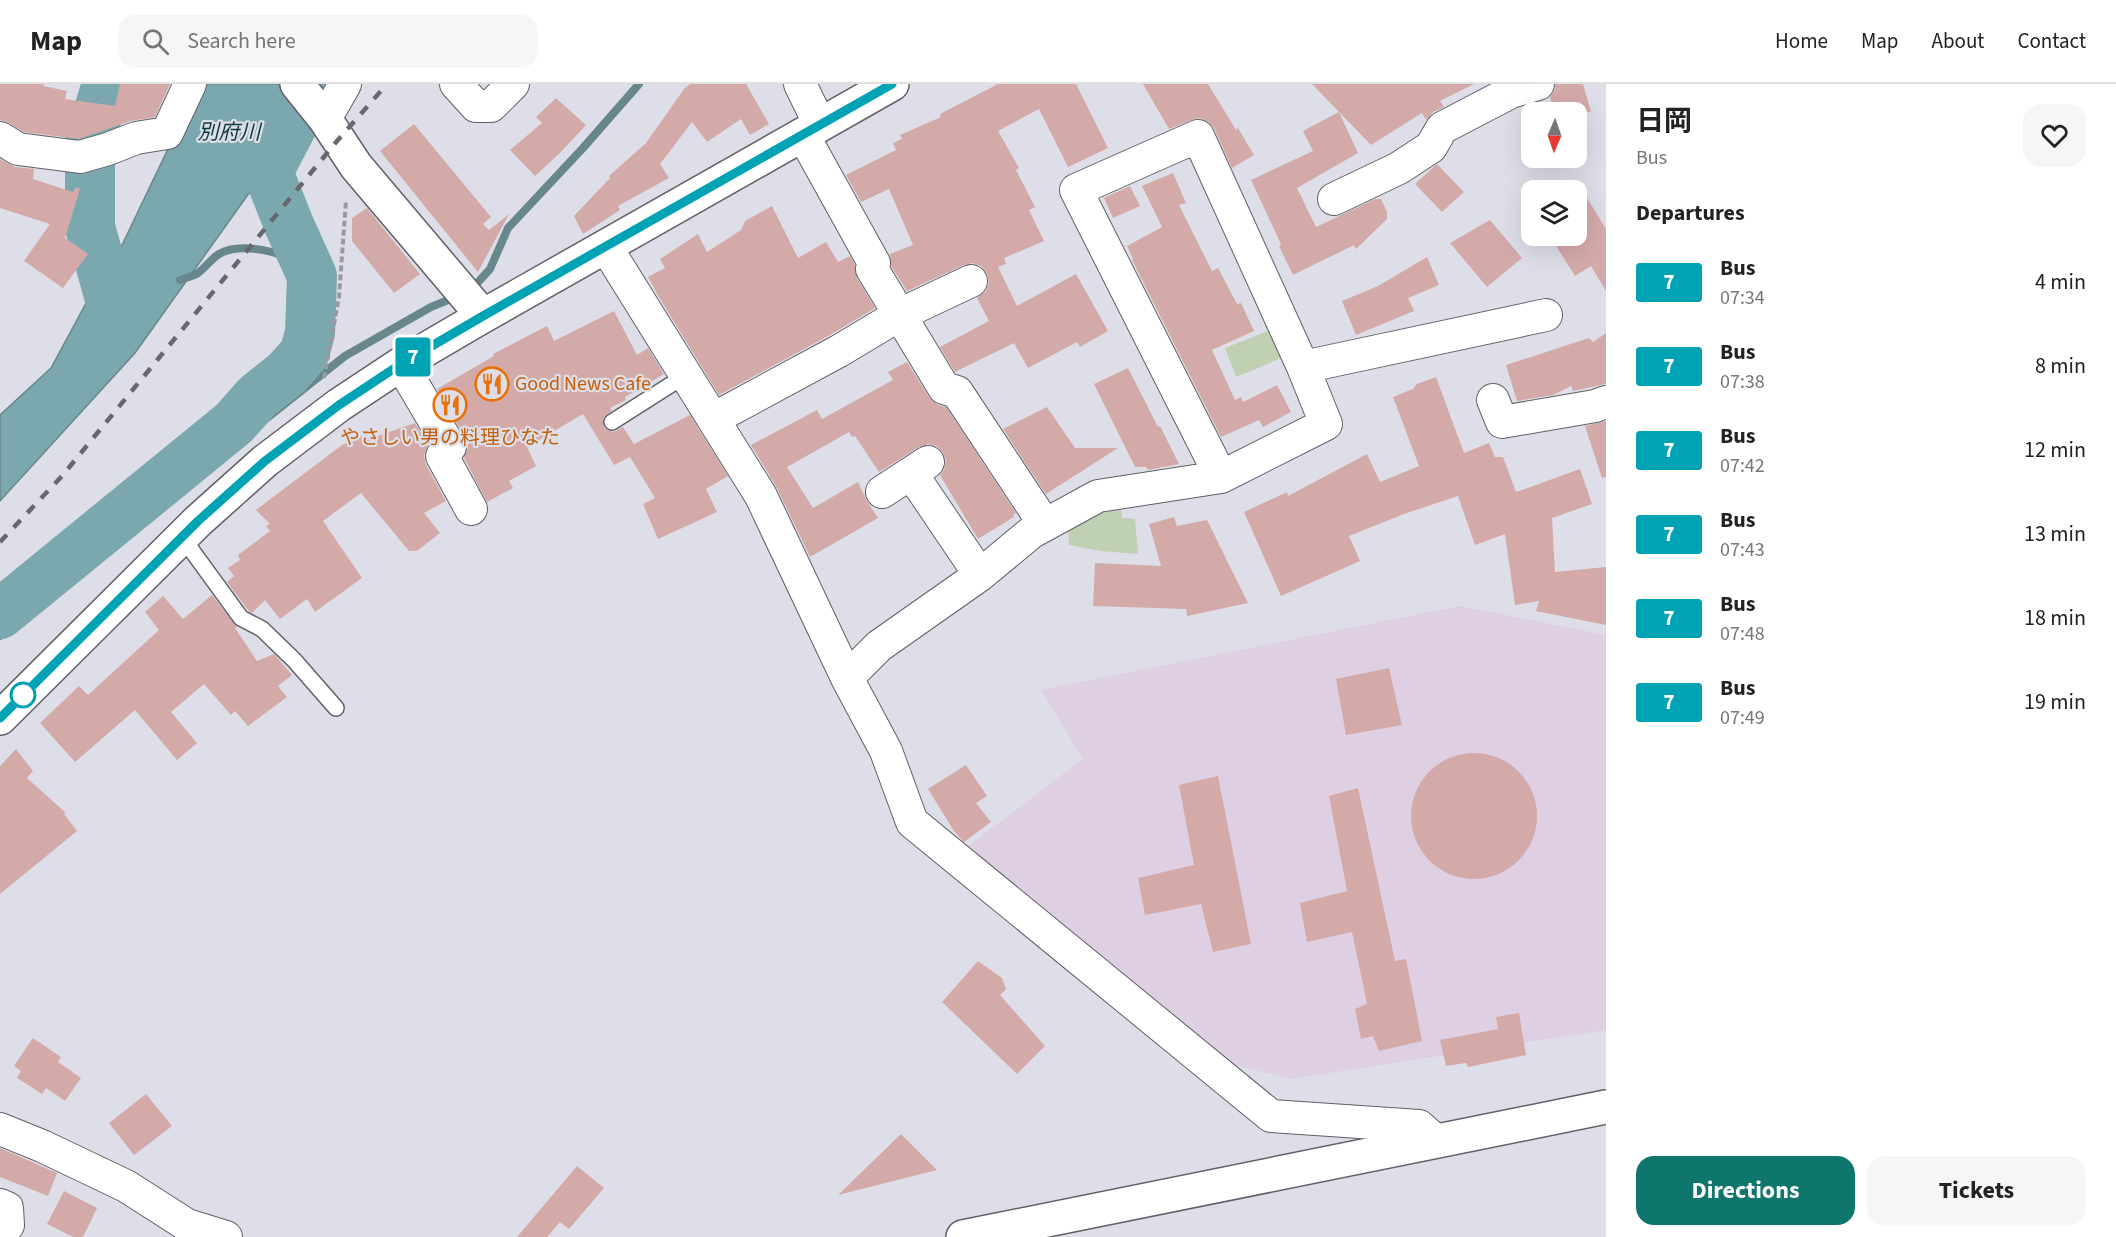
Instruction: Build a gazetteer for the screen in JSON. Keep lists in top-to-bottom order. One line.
{"water":["別府川"],"places":{"restaurant":["Good News Cafe","やさしい男の料理ひなた"]},"lines":["bus line 7"],"north":"bottom","page":{"header":"Map","search":"Search here","nav":["Home","Map","About","Contact"],"on_map":"7","heading":[["日岡","Bus"],"Departures"],"list":[{"mark":"7","name":"Bus","note":"07:34","value":"4 min"},{"mark":"7","name":"Bus","note":"07:38","value":"8 min"},{"mark":"7","name":"Bus","note":"07:42","value":"12 min"},{"mark":"7","name":"Bus","note":"07:43","value":"13 min"},{"mark":"7","name":"Bus","note":"07:48","value":"18 min"},{"mark":"7","name":"Bus","note":"07:49","value":"19 min"}],"buttons":["Directions","Tickets"]}}
